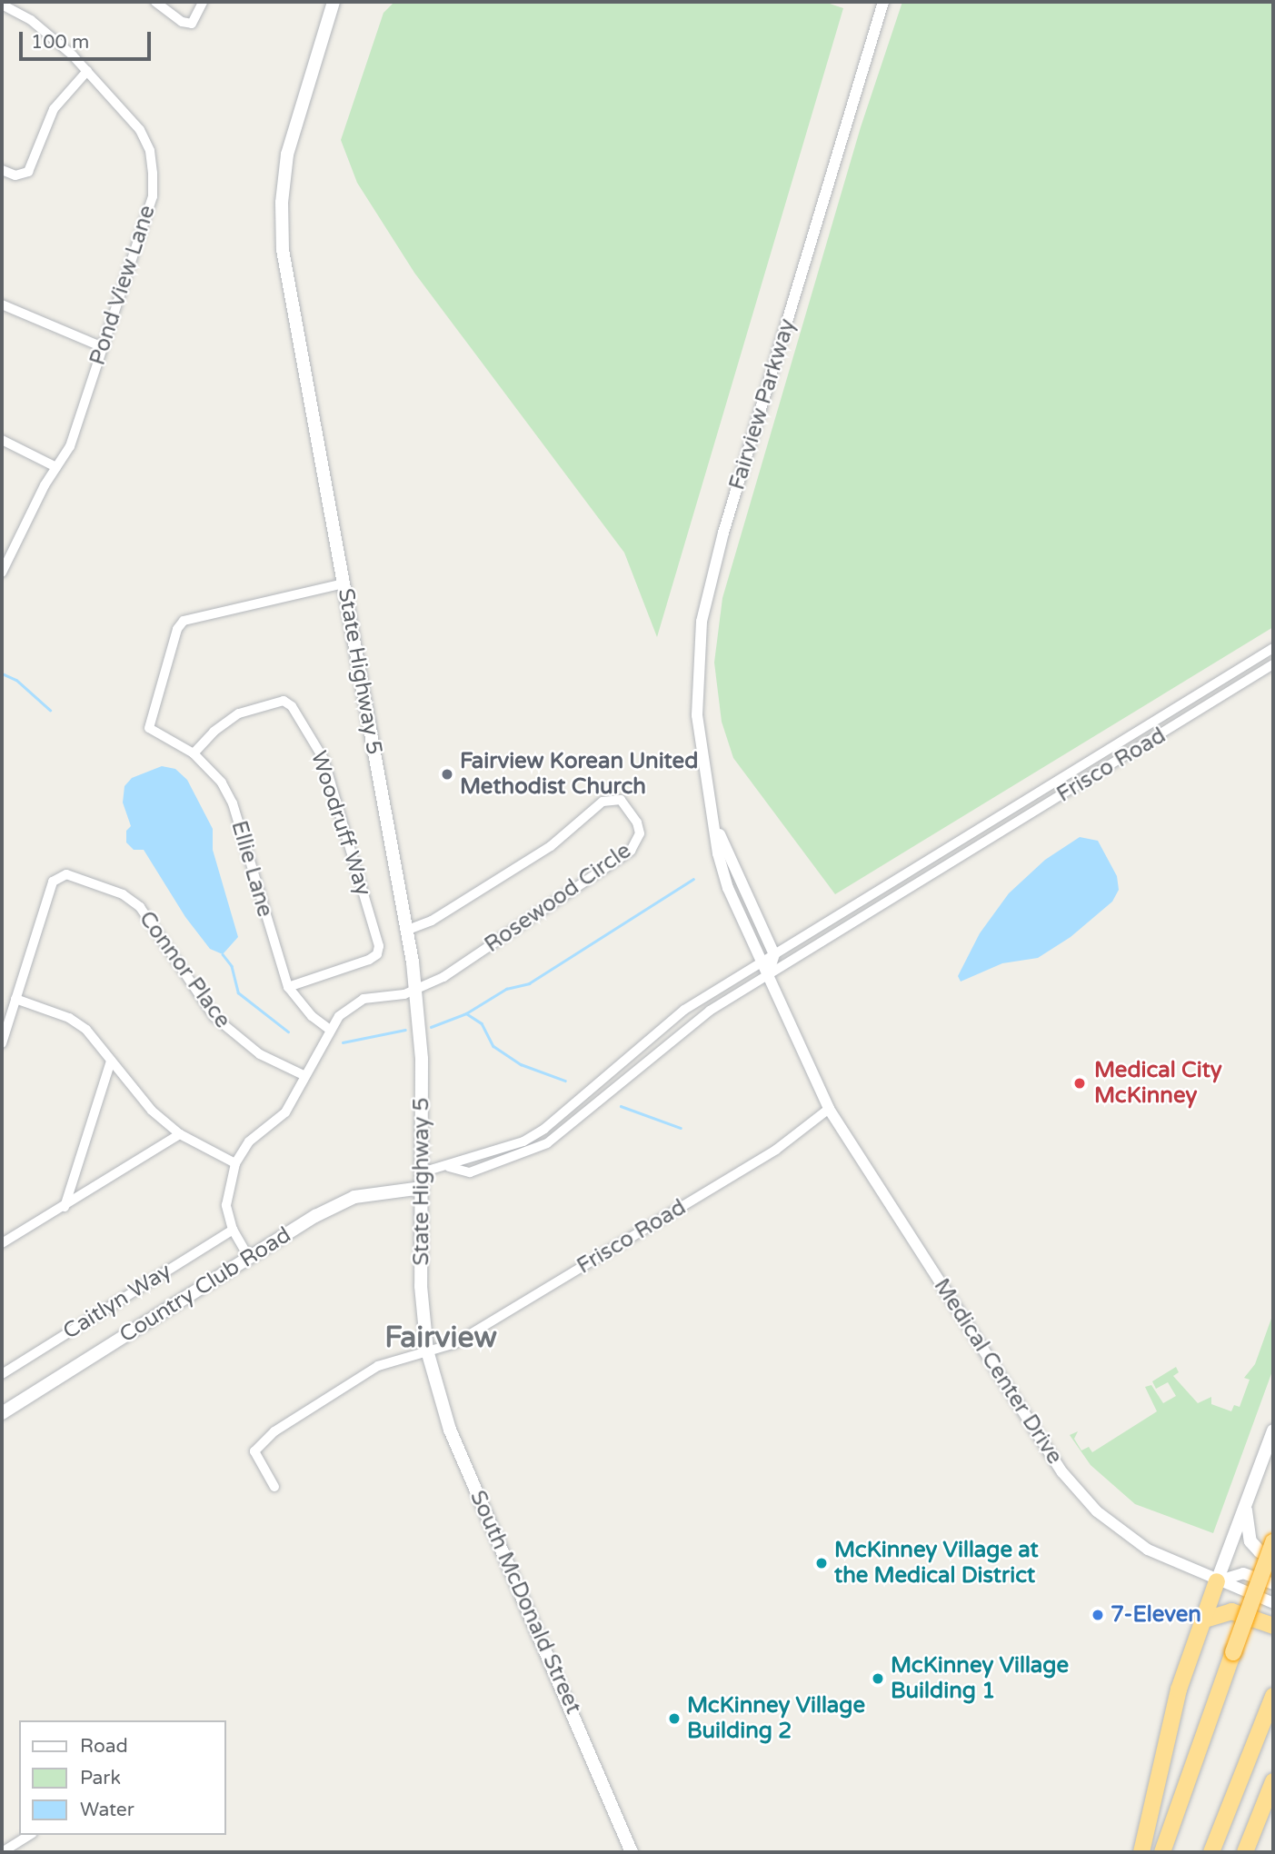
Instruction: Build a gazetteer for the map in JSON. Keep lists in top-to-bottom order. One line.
{"streets":{"main road":["State Highway 5","Country Club Road","South McDonald Street"],"street":["Pond View Lane","Fairview Parkway","Frisco Road","Woodruff Way","Ellie Lane","Rosewood Circle","Connor Place","Caitlyn Way","Medical Center Drive"]},"crossings":[["Fairview Parkway","Frisco Road"],["Fairview Parkway","Medical Center Drive"],["State Highway 5","Frisco Road"],["State Highway 5","Ellie Lane"],["State Highway 5","Rosewood Circle"],["State Highway 5","Country Club Road"],["State Highway 5","South McDonald Street"],["Frisco Road","Medical Center Drive"],["Frisco Road","South McDonald Street"],["Woodruff Way","Ellie Lane"]],"districts":["Fairview"],"places":["Fairview Korean United Methodist Church","Medical City McKinney","McKinney Village at the Medical District","7-Eleven","McKinney Village Building 1","McKinney Village Building 2"],"legend":["Road","Park","Water"],"scale_bar":"100 m"}
